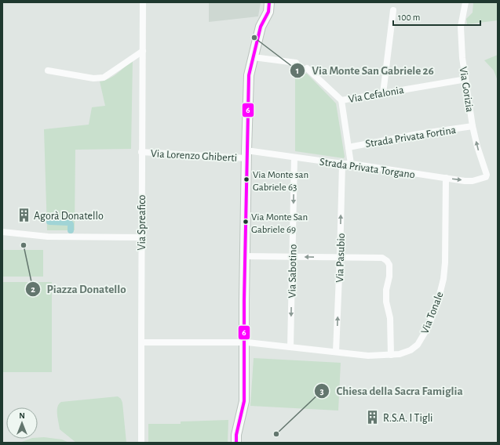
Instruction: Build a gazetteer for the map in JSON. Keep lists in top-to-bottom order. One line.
{"streets":{"street":["Via Gorizia","Via Cefalonia","Strada Privata Fortina","Via Lorenzo Ghiberti","Strada Privata Torgano","Via Spreafico","Via Pasubio","Via Sabotino","Via Tonale"]},"crossings":[["Via Gorizia","Via Cefalonia"],["Via Gorizia","Strada Privata Fortina"],["Via Gorizia","Strada Privata Torgano"],["Via Cefalonia","Strada Privata Fortina"],["Via Cefalonia","Strada Privata Torgano"],["Via Lorenzo Ghiberti","Strada Privata Torgano"],["Via Lorenzo Ghiberti","Via Spreafico"],["Strada Privata Torgano","Via Pasubio"],["Strada Privata Torgano","Via Sabotino"],["Strada Privata Torgano","Via Tonale"],["Via Spreafico","Via Tonale"],["Via Pasubio","Via Tonale"],["Via Sabotino","Via Tonale"]],"one_way":["Via Pasubio"],"places":{"other":["Via Monte San Gabriele 26","Via Monte san Gabriele 63","Via Monte San Gabriele 69","Piazza Donatello","Chiesa della Sacra Famiglia"],"building":["Agorà Donatello","R.S.A. I Tigli"]},"lines":["transit line 6"],"scale_bar":"100 m","north":"top"}
